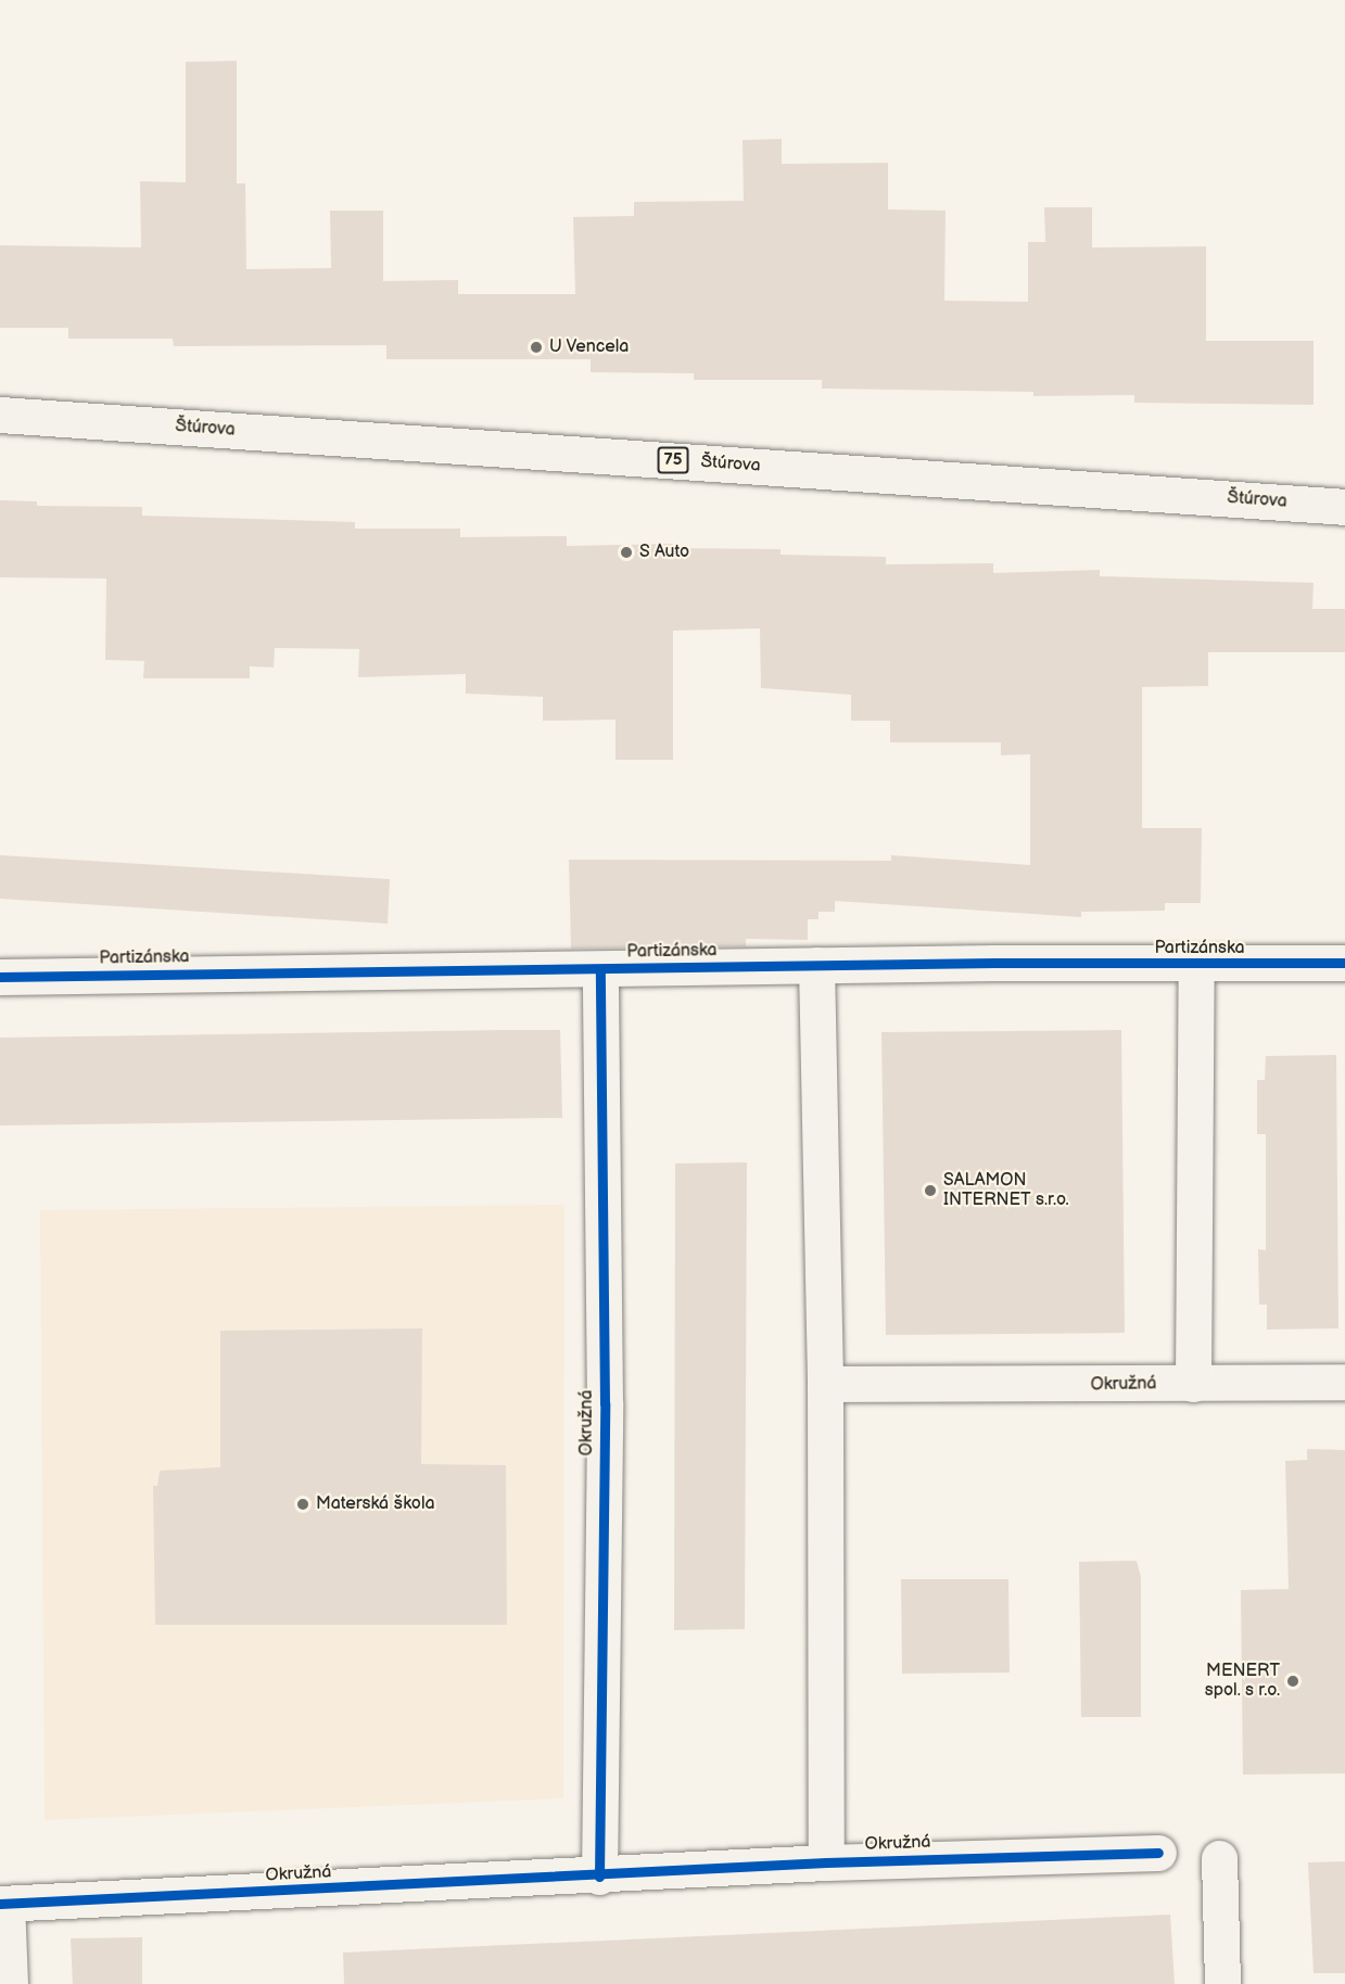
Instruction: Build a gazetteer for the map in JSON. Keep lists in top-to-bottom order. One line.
{"streets":{"street":["Štúrova","75","Partizánska","Okružná"]},"crossings":[["Partizánska","Okružná"]],"places":["U Vencela","S Auto","SALAMON INTERNET s.r.o.","Materská škola","MENERT spol. s r.o."]}
